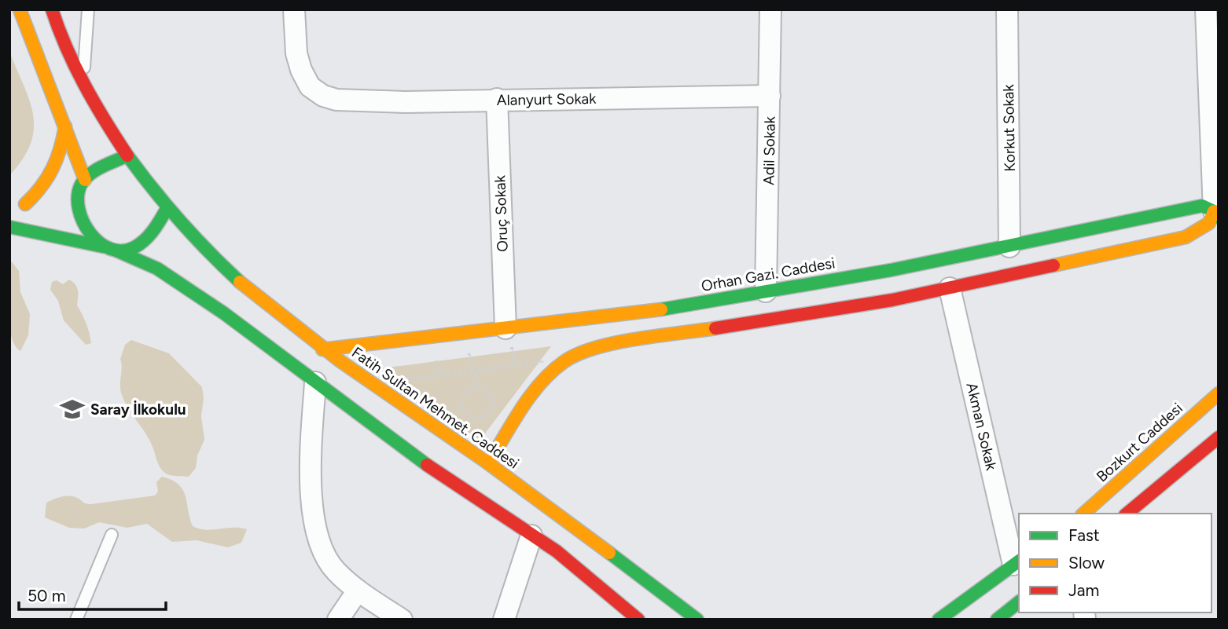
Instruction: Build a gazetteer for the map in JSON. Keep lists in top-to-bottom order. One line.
{"streets":{"street":["Alanyurt Sokak","Korkut Sokak","Adil Sokak","Oruç Sokak","Orhan Gazi. Caddesi","Fatih Sultan Mehmet. Caddesi","Akman Sokak","Bozkurt Caddesi"]},"crossings":[["Alanyurt Sokak","Adil Sokak"],["Alanyurt Sokak","Oruç Sokak"],["Korkut Sokak","Orhan Gazi. Caddesi"],["Adil Sokak","Orhan Gazi. Caddesi"],["Oruç Sokak","Orhan Gazi. Caddesi"],["Orhan Gazi. Caddesi","Fatih Sultan Mehmet. Caddesi"],["Orhan Gazi. Caddesi","Akman Sokak"]],"places":{"school or university":["Saray İlkokulu"]},"legend":["Fast","Slow","Jam"],"scale_bar":"50 m"}
